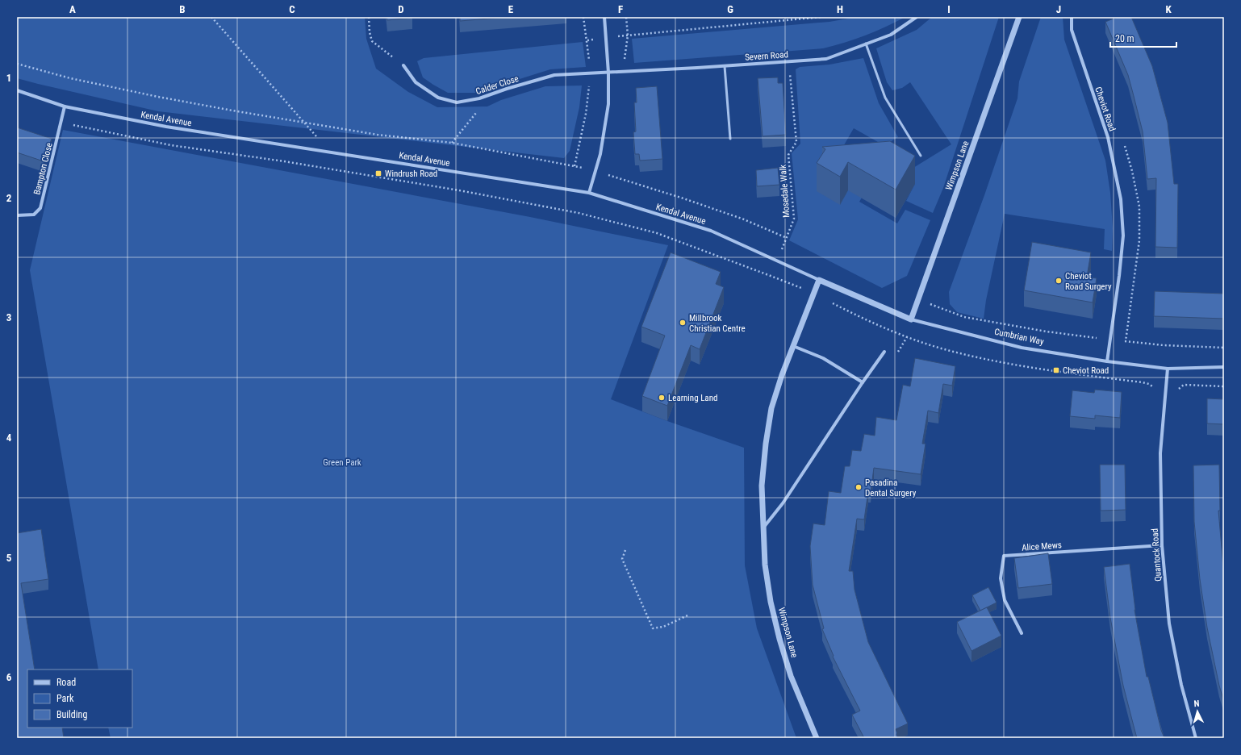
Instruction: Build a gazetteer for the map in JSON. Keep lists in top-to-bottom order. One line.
{"streets":{"street":["Severn Road","Calder Close","Cheviot Road","Kendal Avenue","Wimpson Lane","Bampton Close","Cumbrian Way","Alice Mews","Quantock Road"],"path":["Mosedale Walk"]},"crossings":[["Severn Road","Calder Close"],["Severn Road","Mosedale Walk"],["Cheviot Road","Cumbrian Way"],["Kendal Avenue","Wimpson Lane"],["Kendal Avenue","Bampton Close"],["Kendal Avenue","Mosedale Walk"],["Kendal Avenue","Cumbrian Way"],["Wimpson Lane","Cumbrian Way"],["Cumbrian Way","Quantock Road"],["Alice Mews","Quantock Road"]],"parks":["Green Park"],"places":{"transit":["Windrush Road","Cheviot Road"],"other":["Cheviot Road Surgery","Millbrook Christian Centre","Learning Land","Pasadina Dental Surgery"]},"legend":["Road","Park","Building"],"scale_bar":"20 m","north":"top","grid":{"columns":["A","B","C","D","E","F","G","H","I","J","K"],"rows":["1","2","3","4","5","6"]}}
